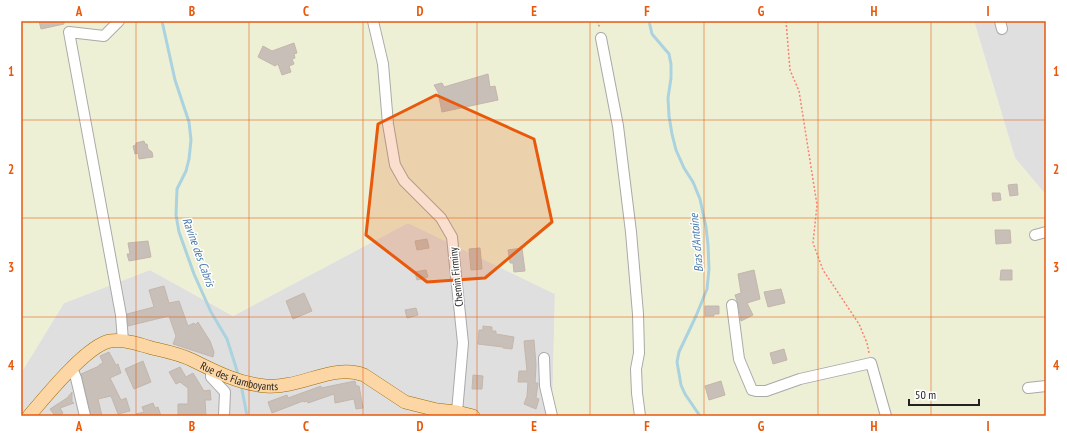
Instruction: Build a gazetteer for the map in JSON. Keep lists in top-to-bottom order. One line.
{"streets":{"main road":["Rue des Flamboyants"],"street":["Chemin Firminy"]},"crossings":[["Chemin Firminy","Rue des Flamboyants"]],"water":["Bras d'Antoine","Ravine des Cabris"],"scale_bar":"50 m","grid":{"columns":["A","B","C","D","E","F","G","H","I"],"rows":["1","2","3","4"]}}
